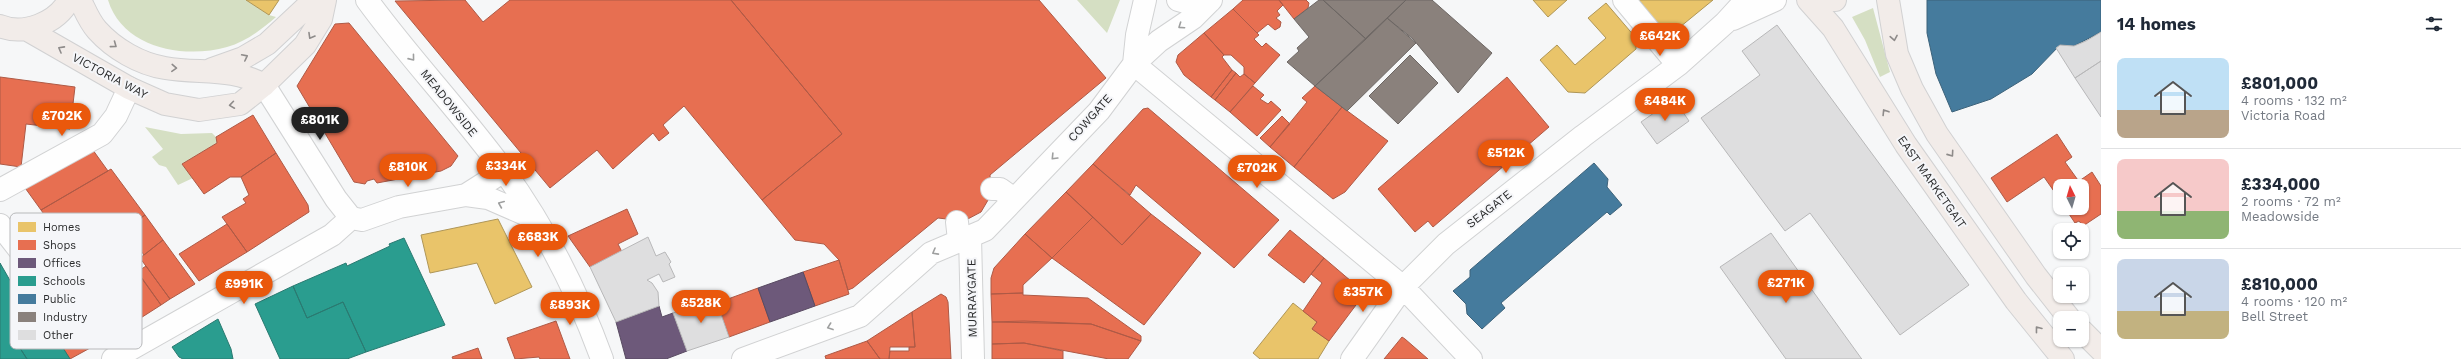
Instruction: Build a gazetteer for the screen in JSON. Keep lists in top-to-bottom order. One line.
{"streets":{"main road":["VICTORIA WAY","EAST MARKETGAIT"],"street":["MEADOWSIDE","COWGATE","SEAGATE","MURRAYGATE"]},"crossings":[["COWGATE","MURRAYGATE"]],"one_way":["VICTORIA WAY","COWGATE"],"legend":["Homes","Shops","Offices","Schools","Public","Industry","Other"],"north":"top","page":{"heading":"14 homes","price":["£642K","£484K","£702K","£801K","£512K","£334K","£810K","£702K","£683K","£271K","£991K","£357K","£528K","£893K"],"list":[{"name":"£801,000","note":"4 rooms · 132 m² · Victoria Road"},{"name":"£334,000","note":"2 rooms · 72 m² · Meadowside"},{"name":"£810,000","note":"4 rooms · 120 m² · Bell Street"}],"map_buttons":["+","−"]}}
